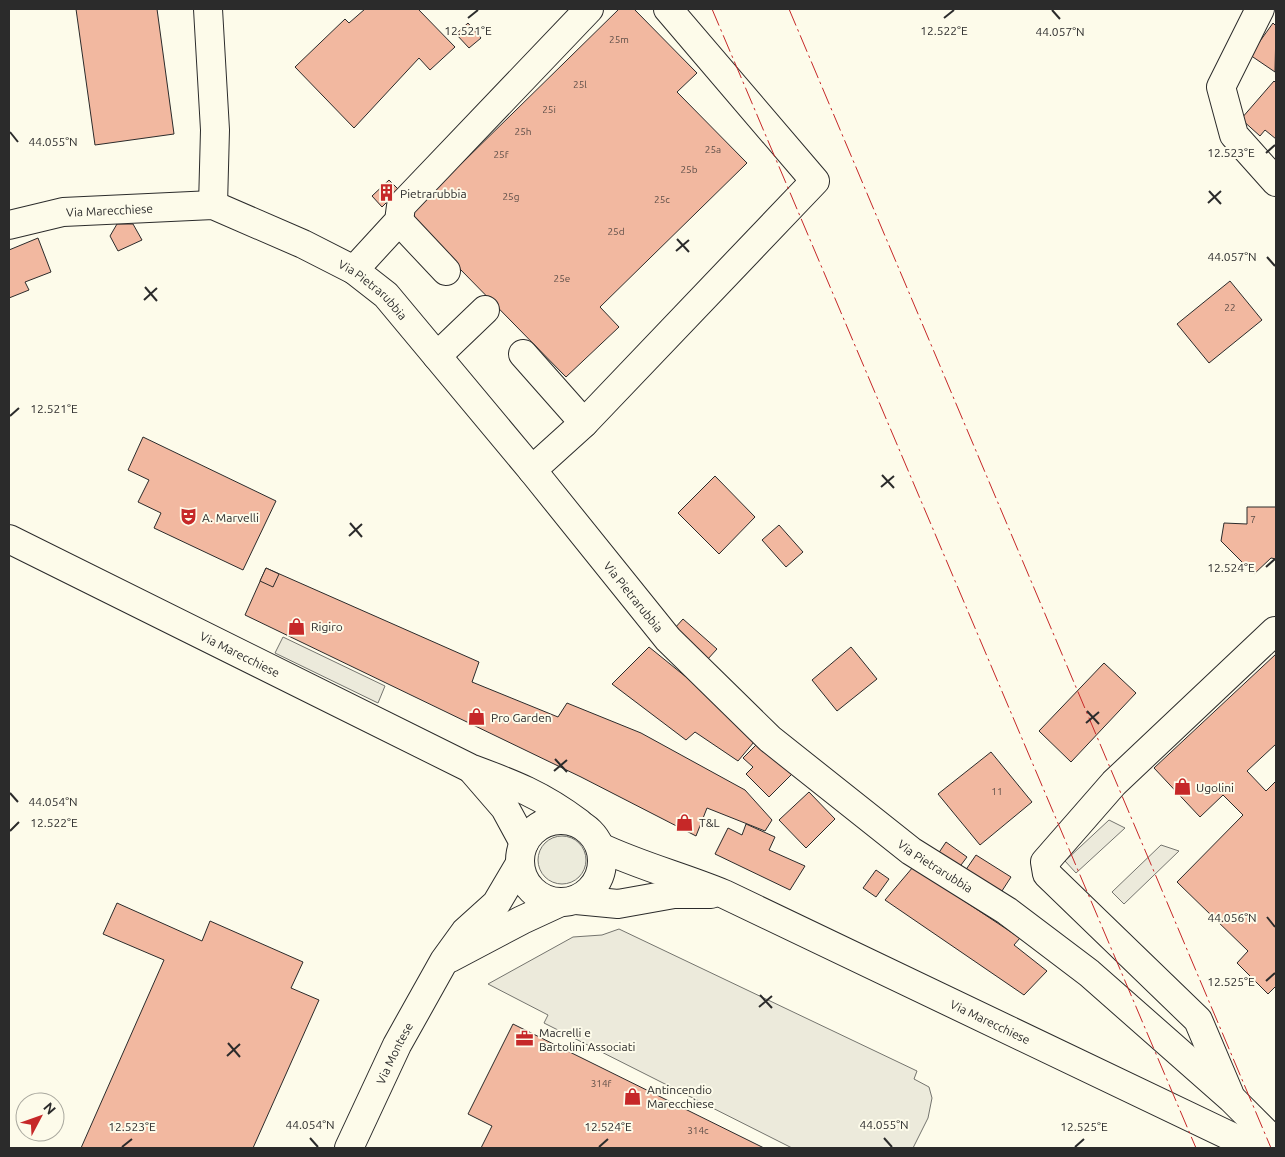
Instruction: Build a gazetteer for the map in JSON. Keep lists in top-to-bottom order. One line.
{"streets":{"street":["Via Marecchiese","Via Pietrarubbia","Via Montese"]},"crossings":[["Via Marecchiese","Via Pietrarubbia"],["Via Marecchiese","Via Montese"]],"places":{"building":["Pietrarubbia"],"theatre":["A. Marvelli"],"shop":["Rigiro","Pro Garden","Ugolini","T&L","Antincendio Marecchiese"],"office":["Macrelli e Bartolini Associati"]},"house_numbers":["25m","25l","25i","25h","25a","25f","25b","25g","25c","25d","25e","22","7","11","314f","314c"],"north":"top right","coordinates":["12.521°E","12.522°E","44.057°N","44.055°N","12.523°E","12.524°E","44.054°N","44.056°N","12.525°E"]}
